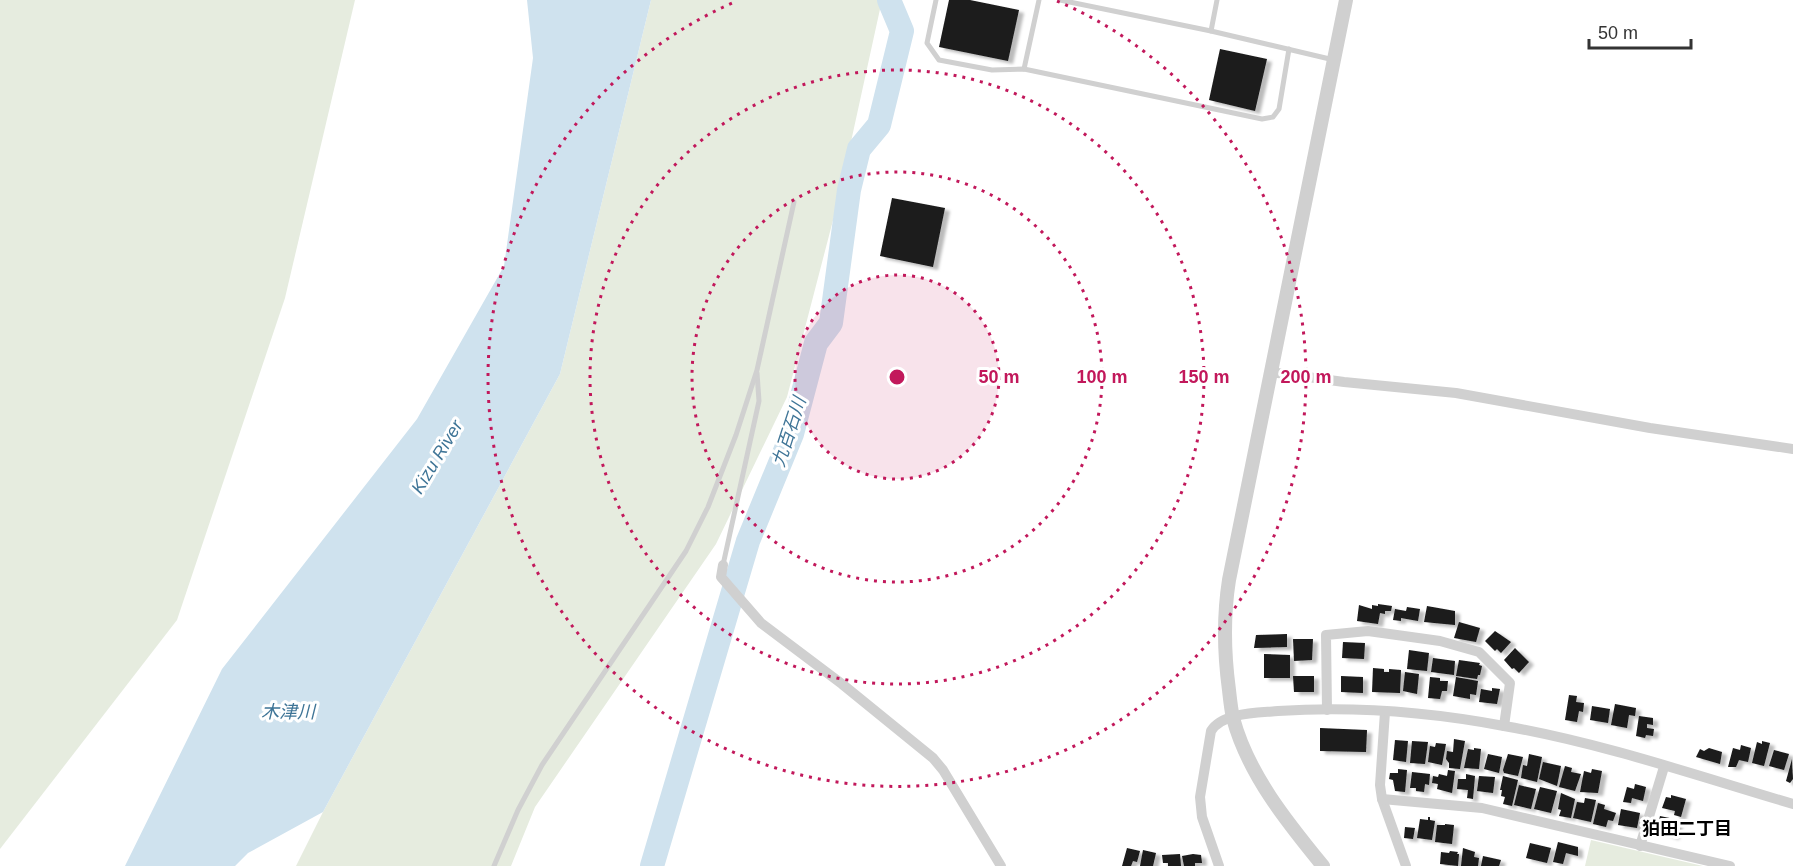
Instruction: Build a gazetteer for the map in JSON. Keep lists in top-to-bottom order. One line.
{"districts":["狛田二丁目"],"water":["九百石川","Kizu River","木津川"],"scale_bar":"50 m","rings":["50 m","100 m","150 m","200 m"]}
